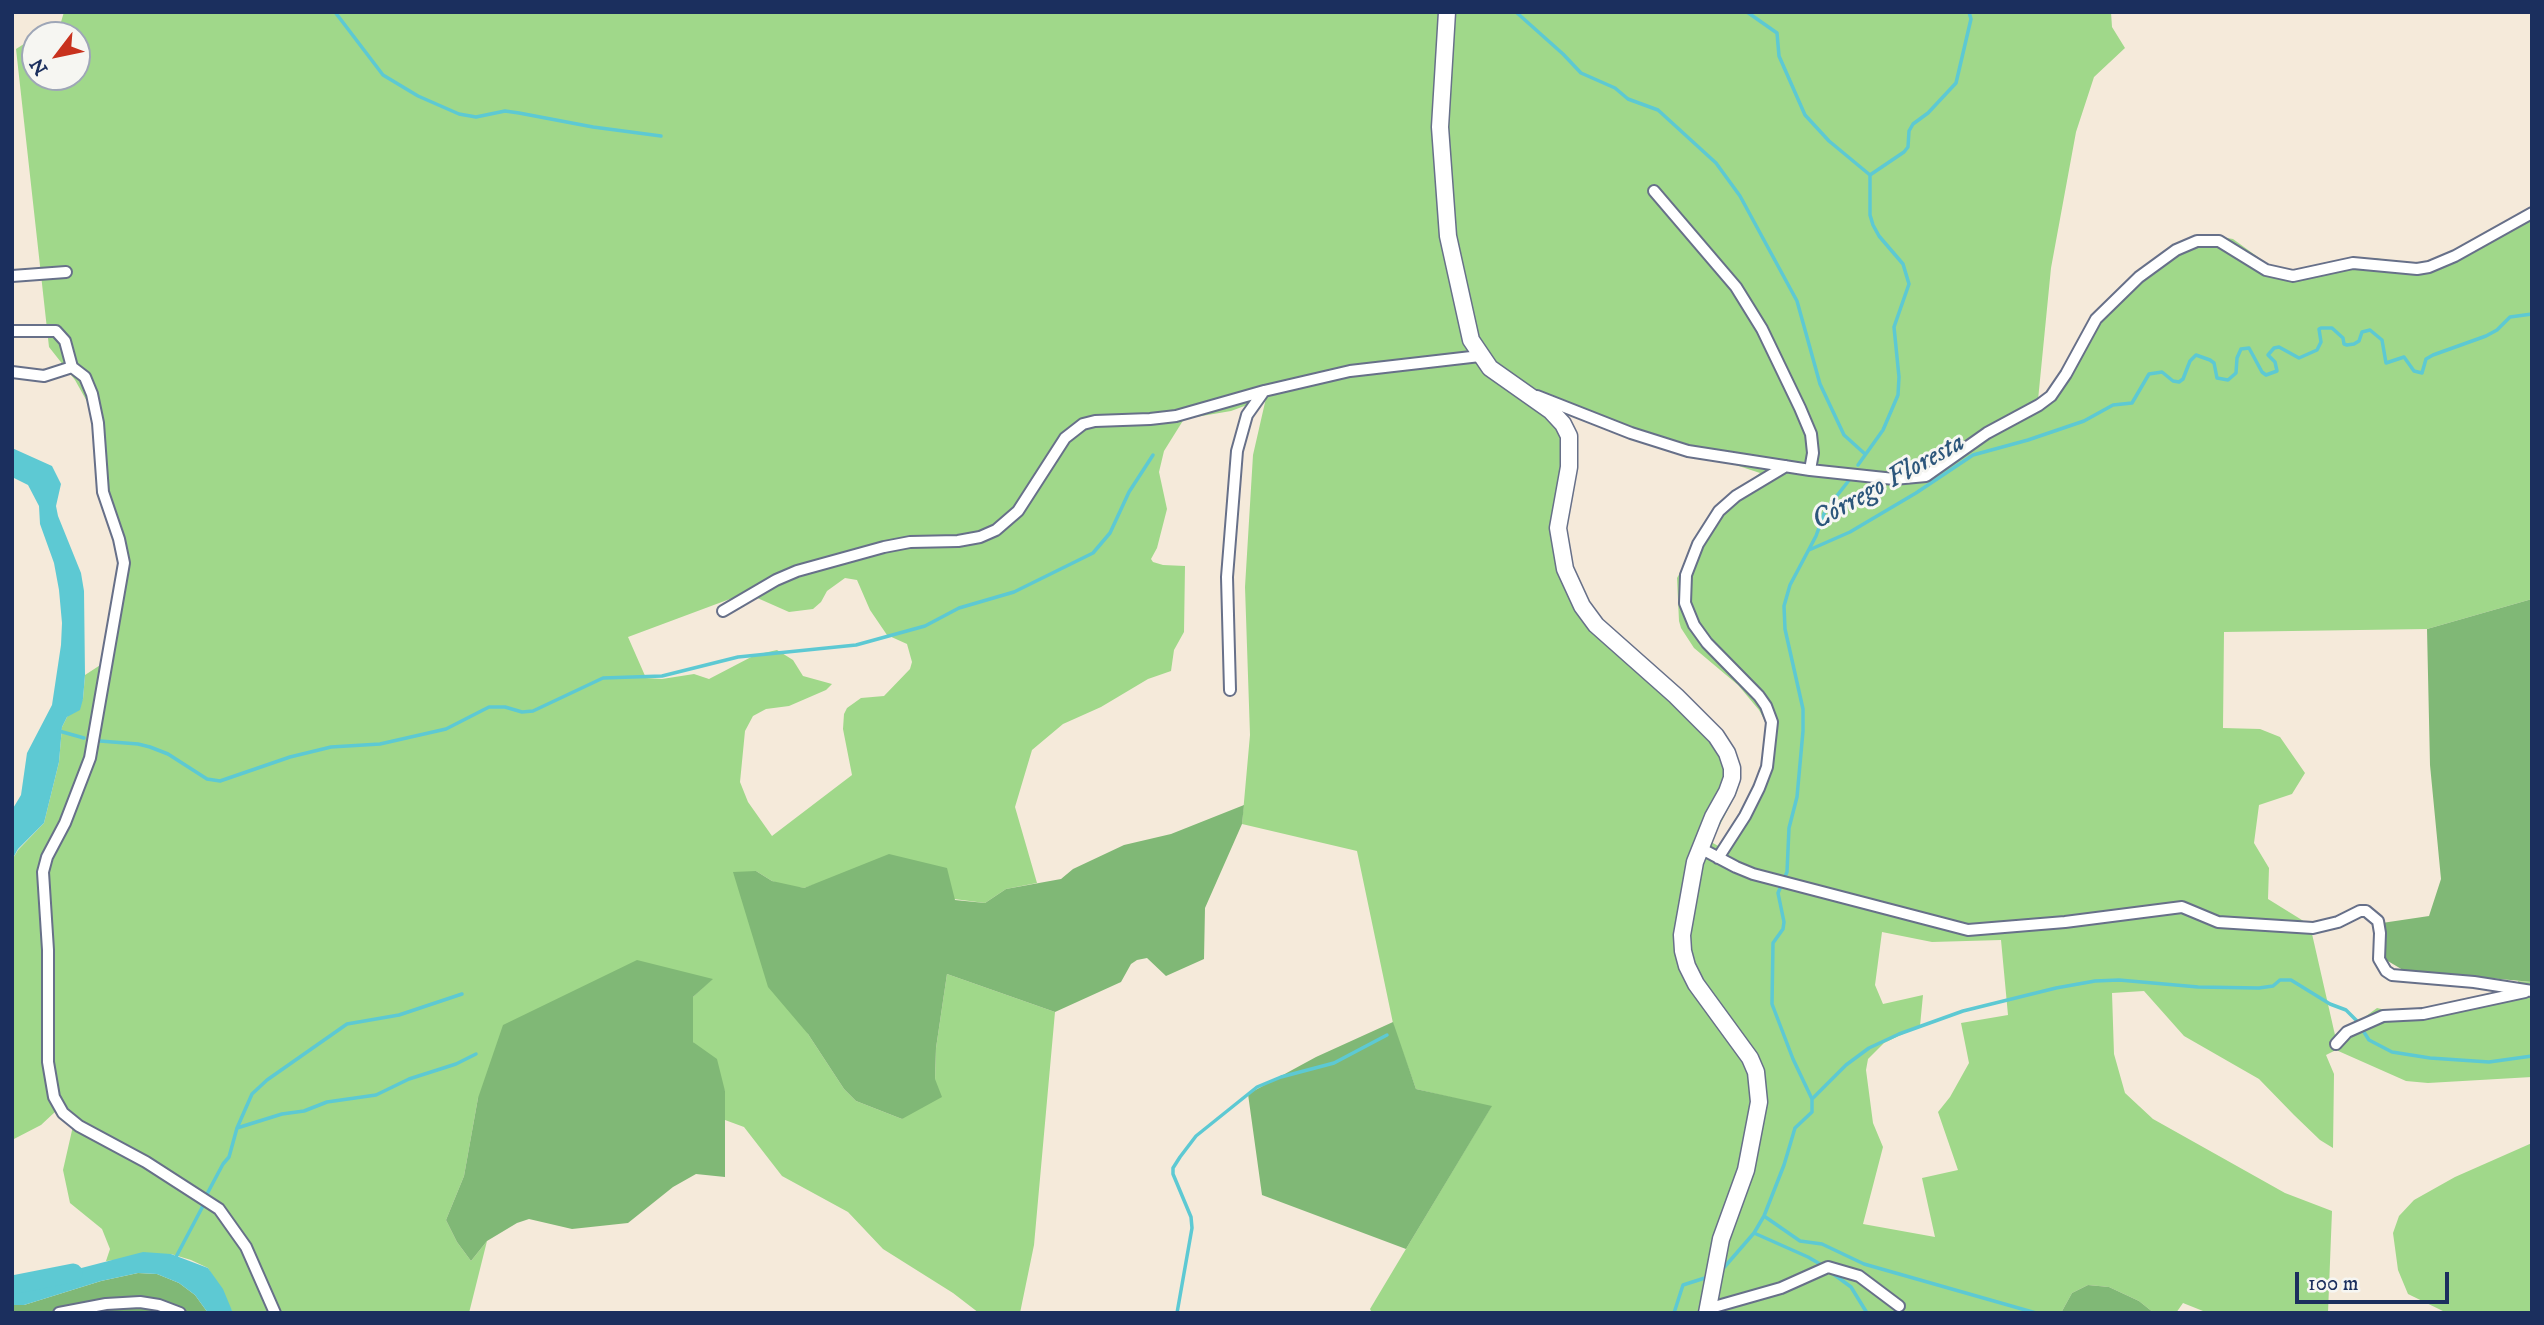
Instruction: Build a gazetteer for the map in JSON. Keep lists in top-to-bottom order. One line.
{"water":["Córrego Floresta"],"scale_bar":"100 m","north":"bottom left"}
